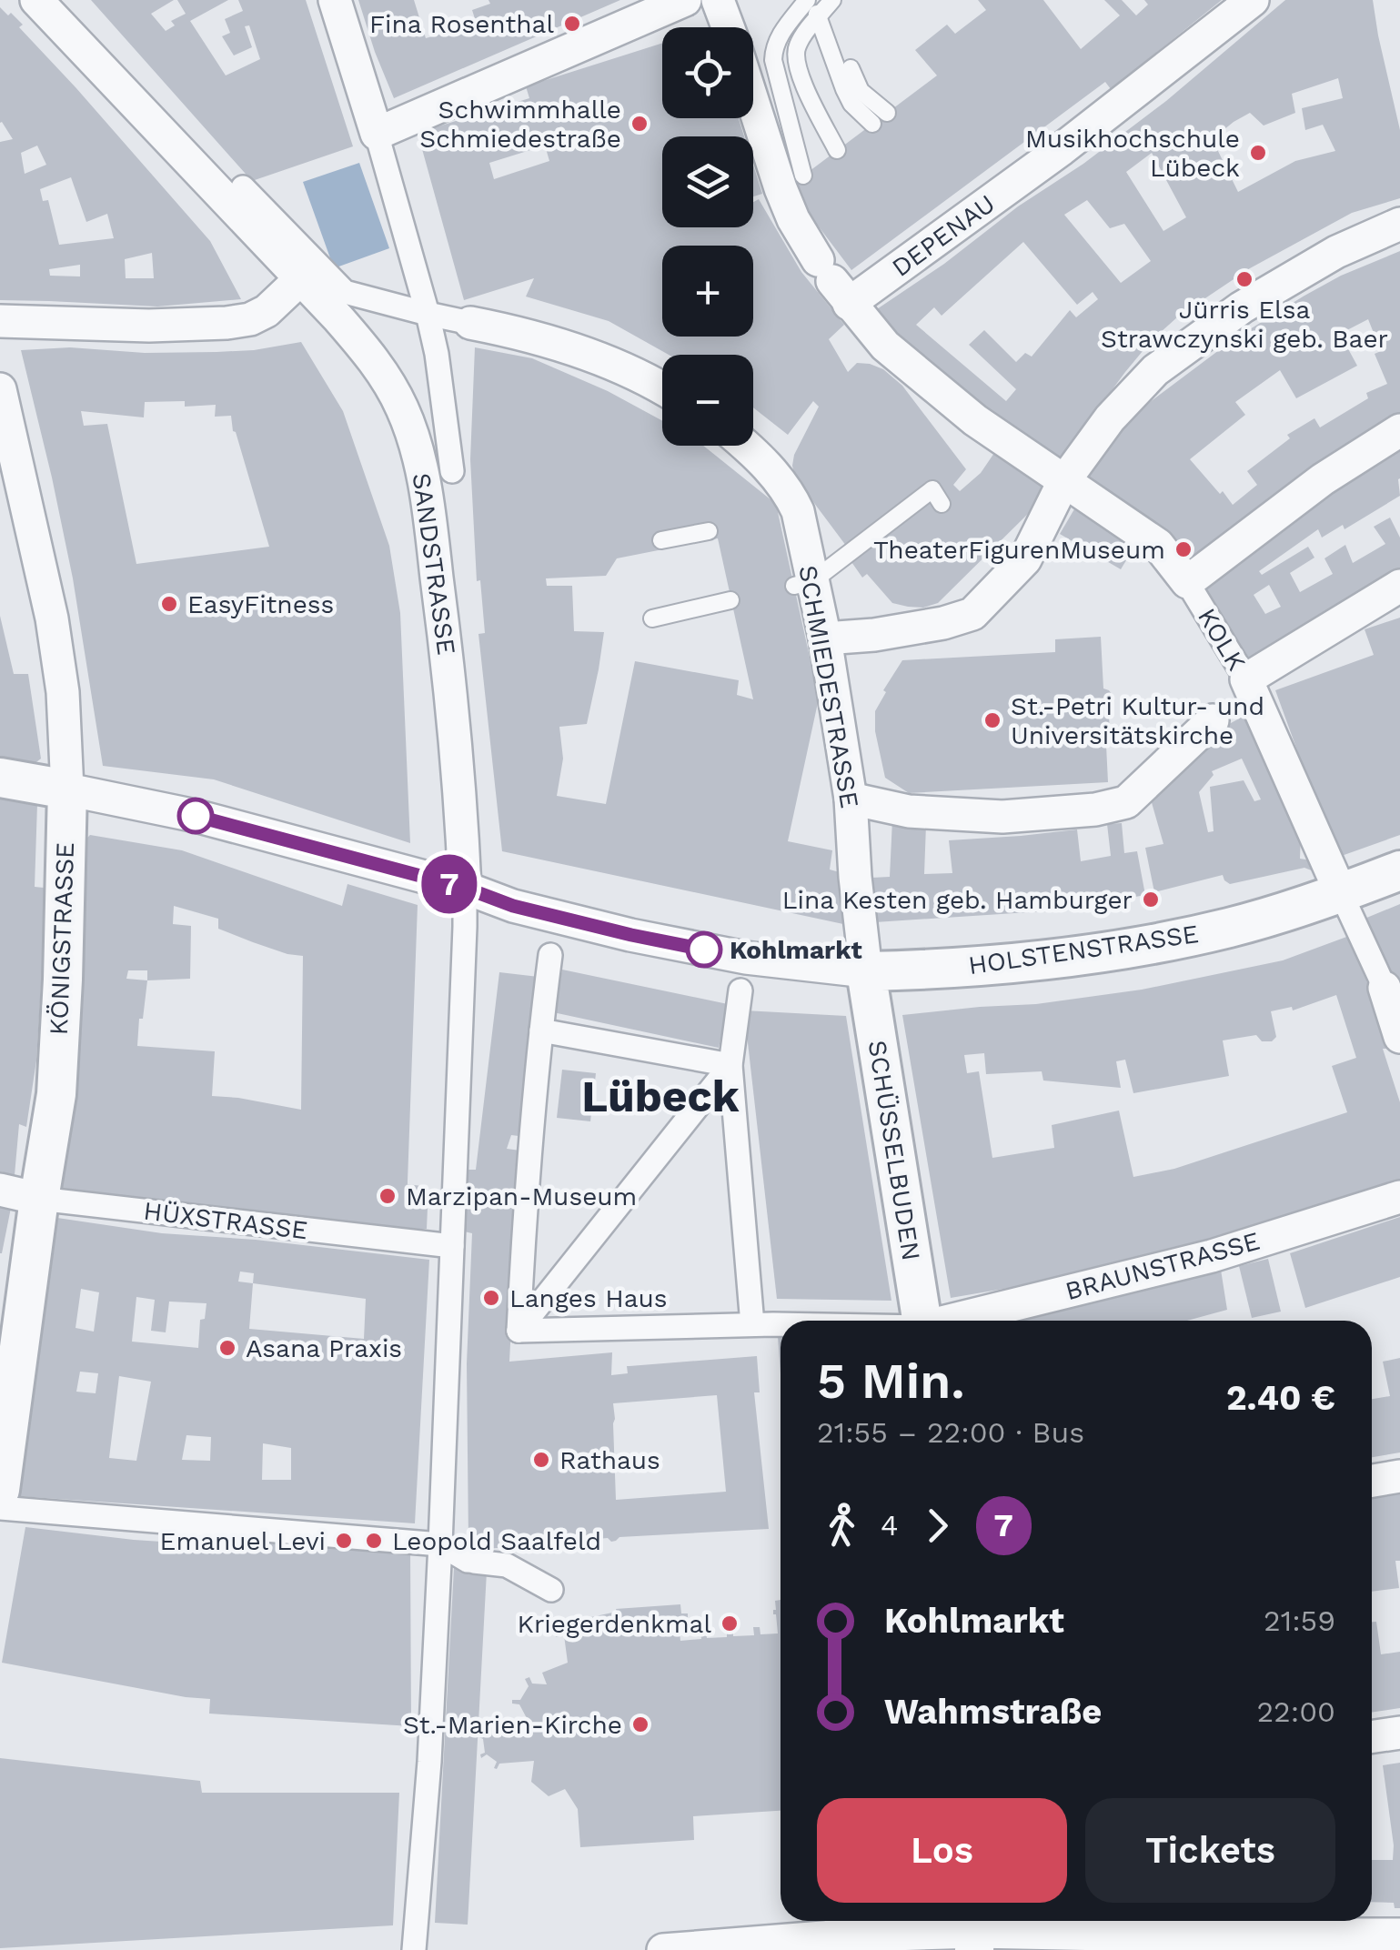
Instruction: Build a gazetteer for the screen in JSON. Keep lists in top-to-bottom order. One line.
{"streets":{"street":["DEPENAU","SANDSTRASSE","KOLK","SCHMIEDESTRASSE","KÖNIGSTRASSE","HOLSTENSTRASSE","SCHÜSSELBUDEN","HÜXSTRASSE","BRAUNSTRASSE"]},"crossings":[["DEPENAU","KOLK"],["KOLK","HOLSTENSTRASSE"],["SCHMIEDESTRASSE","HOLSTENSTRASSE"],["SCHMIEDESTRASSE","SCHÜSSELBUDEN"],["KÖNIGSTRASSE","HÜXSTRASSE"],["HOLSTENSTRASSE","SCHÜSSELBUDEN"]],"districts":["Lübeck"],"places":["Fina Rosenthal","Schwimmhalle Schmiedestraße","Musikhochschule Lübeck","Jürris Elsa Strawczynski geb. Baer","TheaterFigurenMuseum","EasyFitness","St.-Petri Kultur- und Universitätskirche","Lina Kesten geb. Hamburger","Kohlmarkt","Marzipan-Museum","Langes Haus","Asana Praxis","Rathaus","Emanuel Levi","Leopold Saalfeld","Kriegerdenkmal","St.-Marien-Kirche"],"lines":["bus line 7"],"page":{"on_map":"7","map_buttons":["+","−"],"heading":["5 Min.","21:55 – 22:00 · Bus","2.40 €"],"legs":["4","7"],"list":[{"name":"Kohlmarkt","value":"21:59"},{"name":"Wahmstraße","value":"22:00"}],"buttons":["Los","Tickets"]}}
